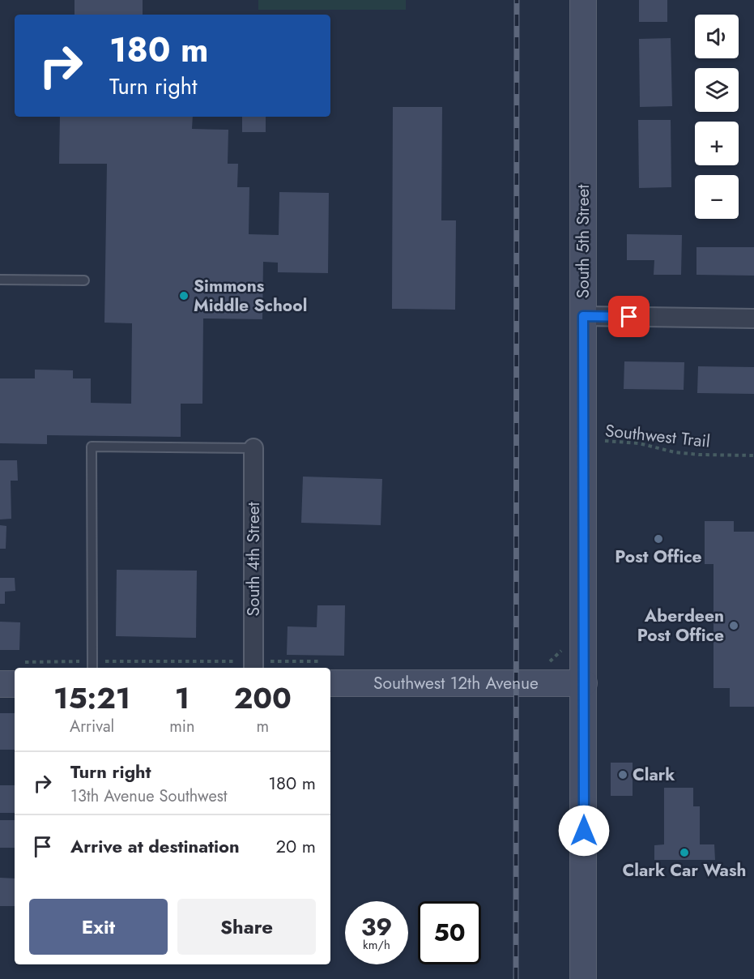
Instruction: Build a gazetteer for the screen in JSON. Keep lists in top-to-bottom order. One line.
{"streets":{"main road":["South 5th Street","Southwest 12th Avenue"],"street":["South 4th Street"],"path":["Southwest Trail"]},"crossings":[["South 5th Street","Southwest Trail"],["South 5th Street","Southwest 12th Avenue"]],"places":["Simmons Middle School","Post Office","Aberdeen Post Office","Clark","Clark Car Wash"],"page":{"map_buttons":["+","−"],"turn":["180 m","Turn right"],"eta":["15:21","Arrival","1","min","200","m"],"list":[{"name":"Turn right","note":"13th Avenue Southwest","value":"180 m"},{"name":"Arrive at destination","value":"20 m"}],"buttons":["Exit","Share"],"speed":"39 km/h","limit":"50"}}
